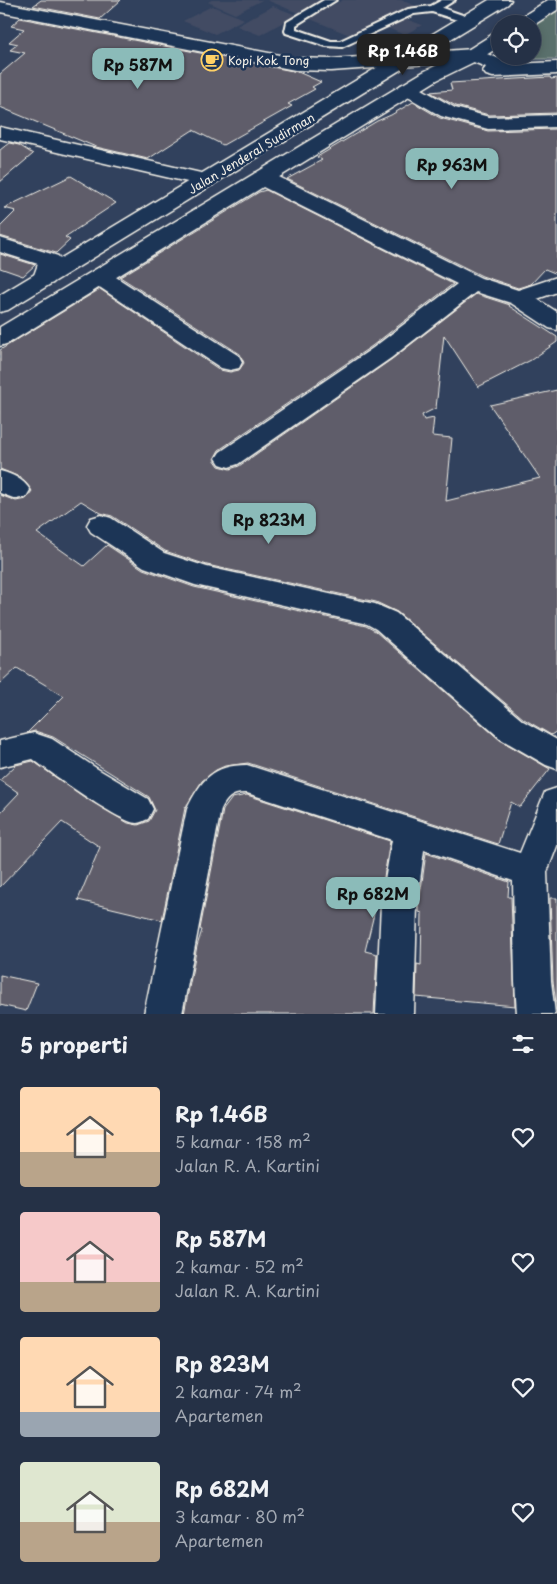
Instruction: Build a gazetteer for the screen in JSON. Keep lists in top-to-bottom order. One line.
{"streets":{"street":["Jalan Jenderal Sudirman"]},"places":{"cafe":["Kopi Kok Tong"]},"page":{"price":["Rp 1.46B","Rp 587M","Rp 963M","Rp 823M","Rp 682M"],"heading":"5 properti","list":[{"name":"Rp 1.46B","note":"5 kamar · 158 m² · Jalan R. A. Kartini"},{"name":"Rp 587M","note":"2 kamar · 52 m² · Jalan R. A. Kartini"},{"name":"Rp 823M","note":"2 kamar · 74 m² · Apartemen"},{"name":"Rp 682M","note":"3 kamar · 80 m² · Apartemen"}]}}
